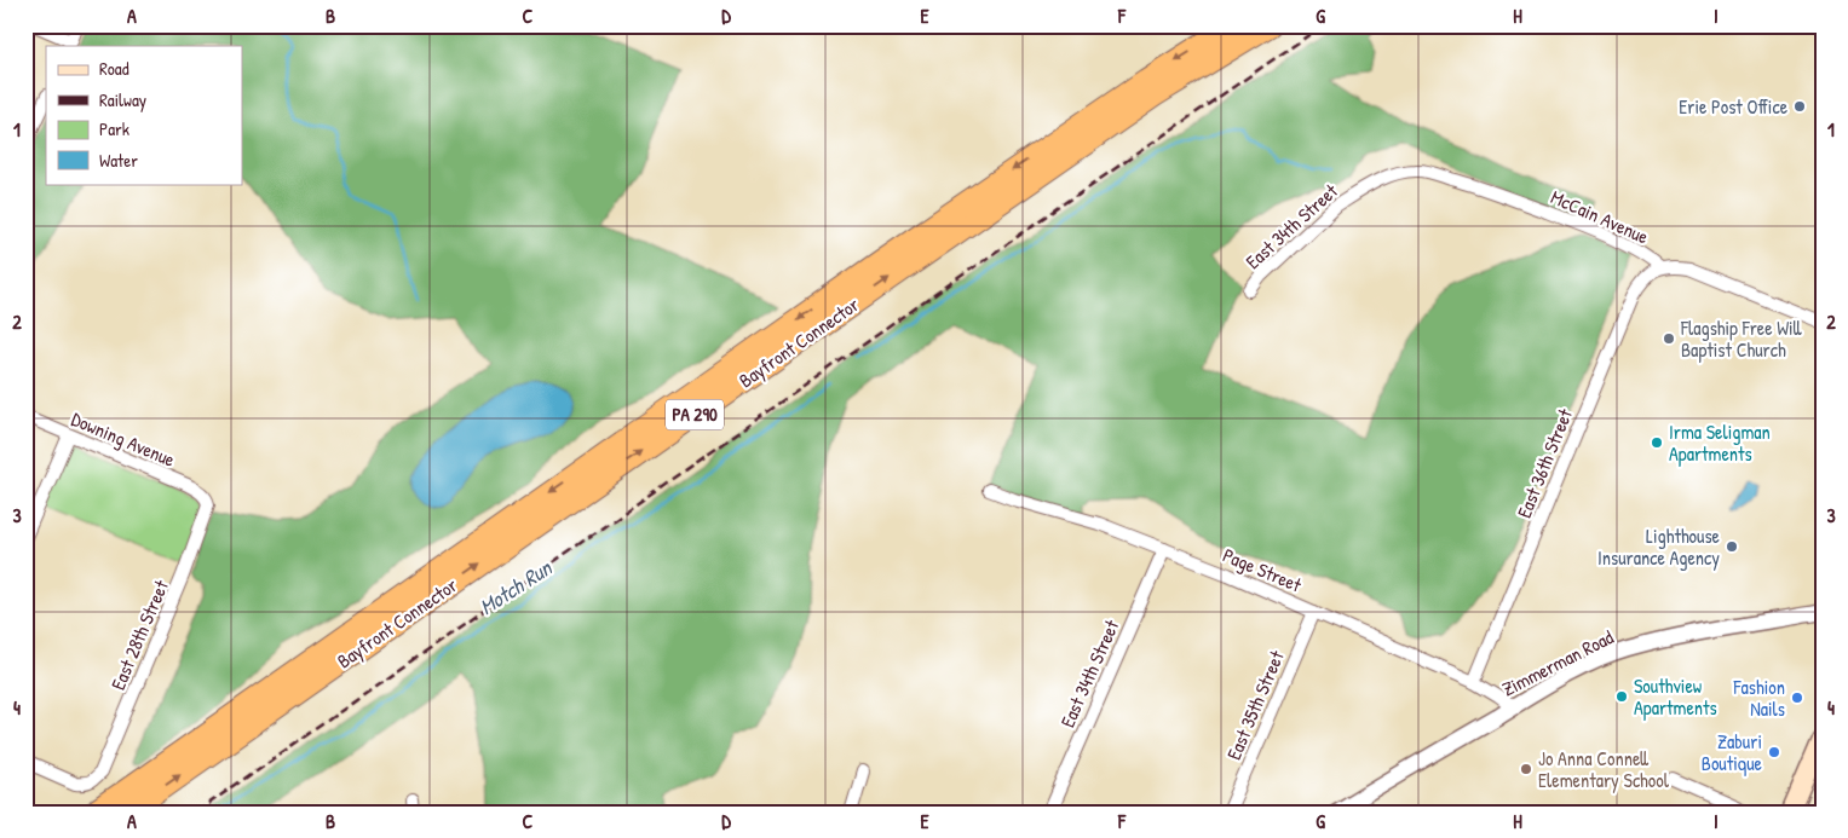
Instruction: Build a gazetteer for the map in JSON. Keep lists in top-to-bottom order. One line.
{"streets":{"highway":["Bayfront Connector","PA 290"],"street":["McCain Avenue","East 34th Street","Downing Avenue","East 36th Street","Page Street","East 28th Street","Zimmerman Road","East 35th Street"]},"crossings":[["McCain Avenue","East 34th Street"],["McCain Avenue","East 36th Street"],["East 34th Street","Page Street"],["Downing Avenue","East 28th Street"],["East 36th Street","Page Street"],["Page Street","Zimmerman Road"],["Page Street","East 35th Street"]],"water":["Motch Run"],"places":["Erie Post Office","Flagship Free Will Baptist Church","Irma Seligman Apartments","Lighthouse Insurance Agency","Southview Apartments","Fashion Nails","Zaburi Boutique","Jo Anna Connell Elementary School"],"legend":["Road","Railway","Park","Water"],"grid":{"columns":["A","B","C","D","E","F","G","H","I"],"rows":["1","2","3","4"]}}
